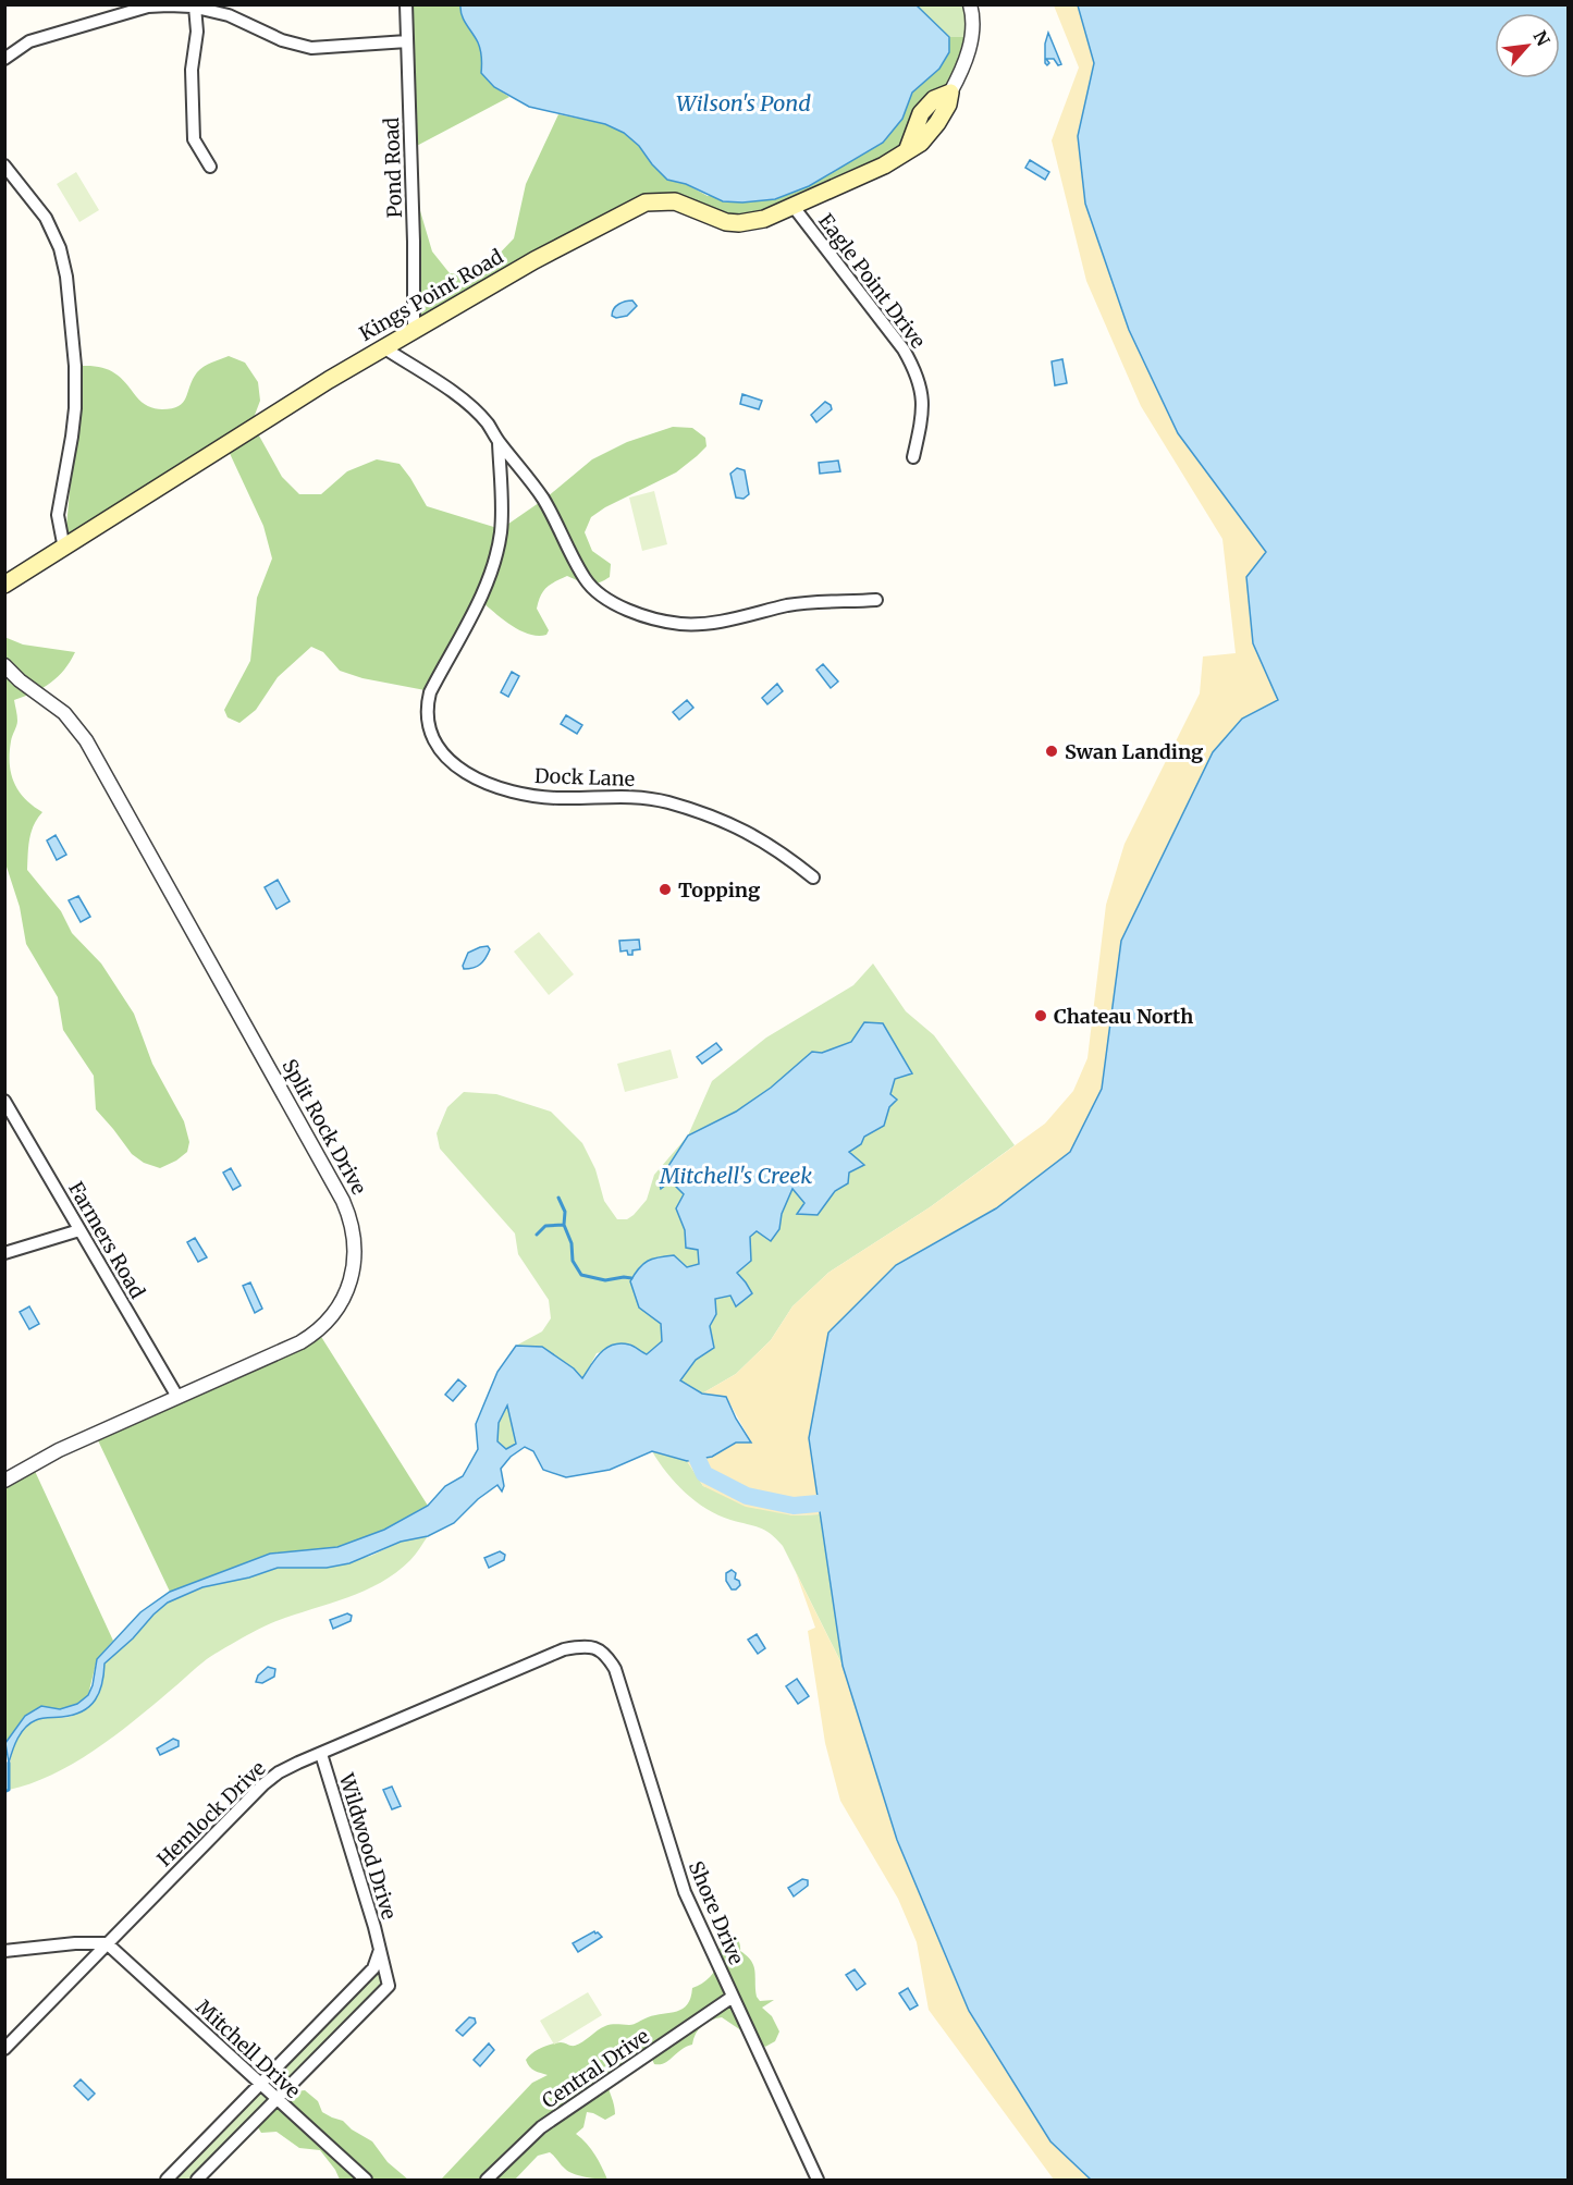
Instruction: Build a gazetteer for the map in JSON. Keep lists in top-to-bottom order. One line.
{"streets":{"main road":["Kings Point Road"],"street":["Pond Road","Eagle Point Drive","Dock Lane","Split Rock Drive","Farmers Road","Hemlock Drive","Wildwood Drive","Shore Drive","Mitchell Drive","Central Drive"]},"crossings":[["Pond Road","Kings Point Road"],["Eagle Point Drive","Kings Point Road"],["Split Rock Drive","Farmers Road"],["Hemlock Drive","Wildwood Drive"],["Hemlock Drive","Shore Drive"],["Hemlock Drive","Mitchell Drive"],["Wildwood Drive","Mitchell Drive"],["Shore Drive","Central Drive"]],"water":["Wilson's Pond","Mitchell's Creek"],"places":["Swan Landing","Topping","Chateau North"],"north":"top right"}
